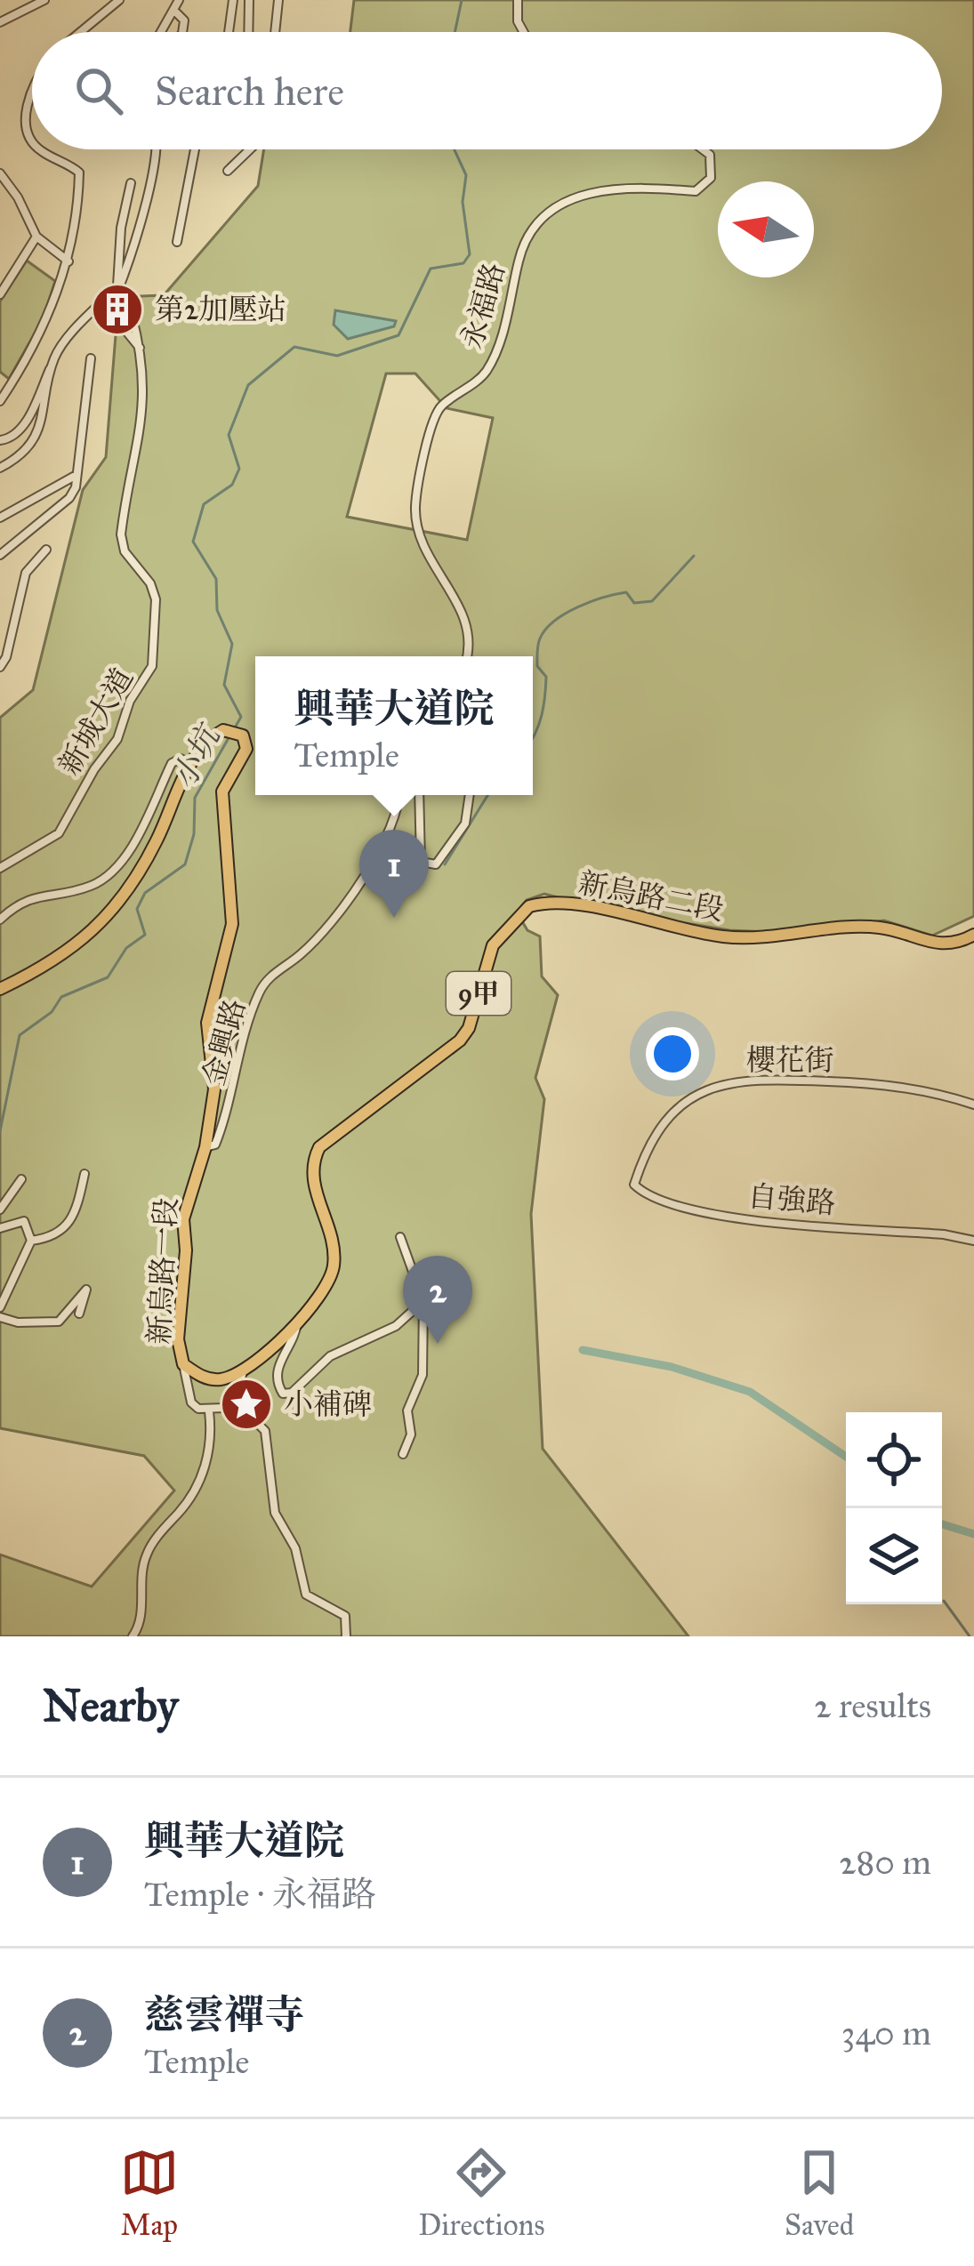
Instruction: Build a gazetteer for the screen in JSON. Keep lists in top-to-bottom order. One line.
{"streets":{"main road":["新烏路二段","9甲","新烏路一段"],"street":["永福路","新城大道","金興路","櫻花街","自強路"]},"crossings":[["金興路","新烏路一段"],["櫻花街","自強路"]],"water":["小坑"],"places":{"building":["第2加壓站"],"place":["小補碑"]},"north":"left","page":{"search":"Search here","popup":["興華大道院","Temple"],"pins":["1","2"],"heading":["Nearby","2 results"],"list":[{"mark":"1","name":"興華大道院","note":"Temple · 永福路","value":"280 m"},{"mark":"2","name":"慈雲禪寺","note":"Temple","value":"340 m"}],"nav":["Map","Directions","Saved"]}}
